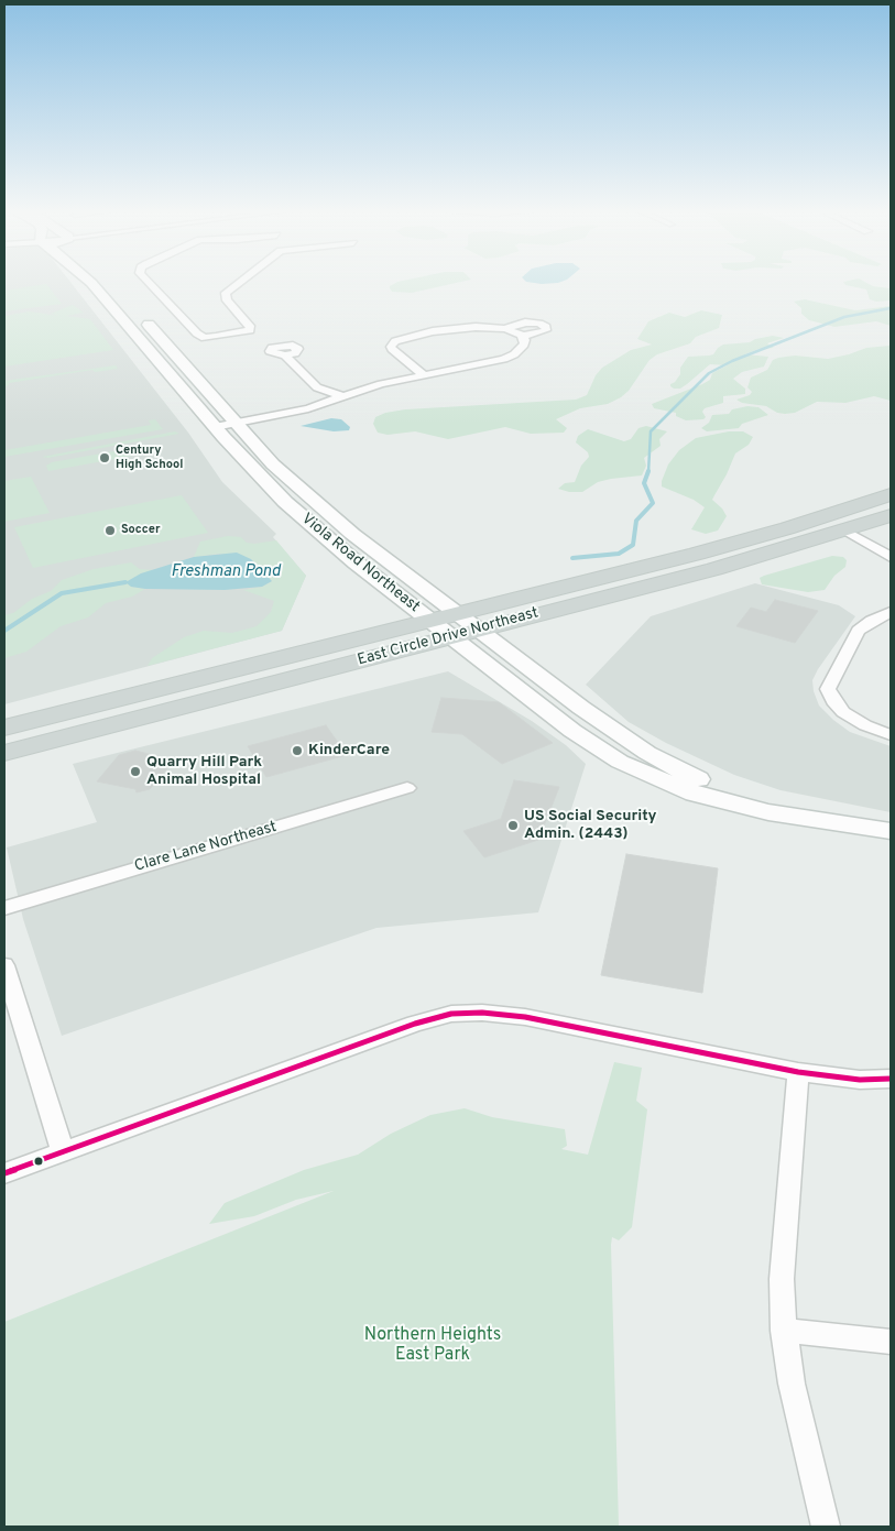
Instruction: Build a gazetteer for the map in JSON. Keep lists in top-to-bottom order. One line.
{"streets":{"main road":["Viola Road Northeast","East Circle Drive Northeast"],"street":["Clare Lane Northeast"]},"crossings":[["Viola Road Northeast","East Circle Drive Northeast"]],"water":["Freshman Pond"],"parks":["Northern Heights East Park"],"places":["Century High School","Soccer","KinderCare","Quarry Hill Park Animal Hospital","US Social Security Admin. (2443)"]}
